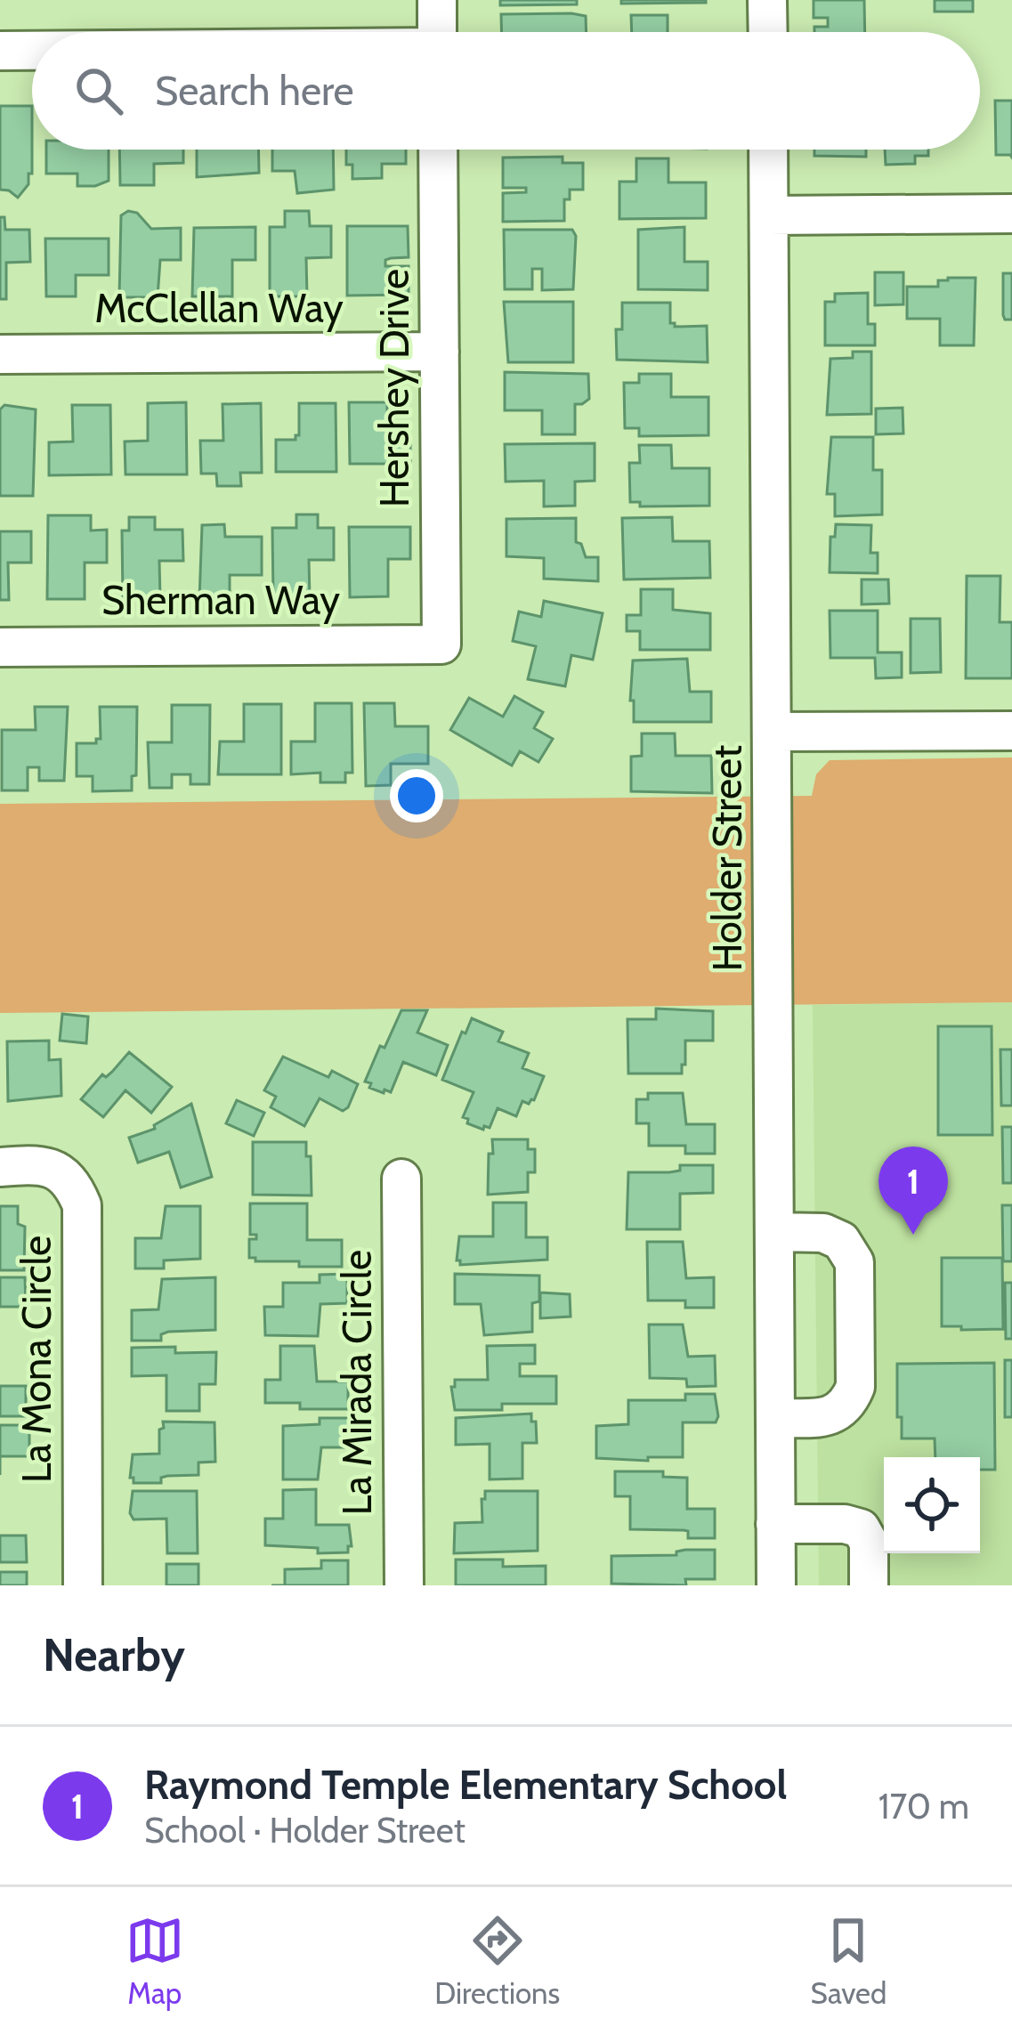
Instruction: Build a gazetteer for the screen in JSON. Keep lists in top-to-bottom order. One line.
{"streets":{"street":["McClellan Way","Hershey Drive","Sherman Way","Holder Street","La Mona Circle","La Mirada Circle"]},"crossings":[["McClellan Way","Hershey Drive"],["Hershey Drive","Sherman Way"]],"page":{"search":"Search here","pins":"1","heading":"Nearby","list":[{"mark":"1","name":"Raymond Temple Elementary School","note":"School · Holder Street","value":"170 m"}],"nav":["Map","Directions","Saved"]}}
